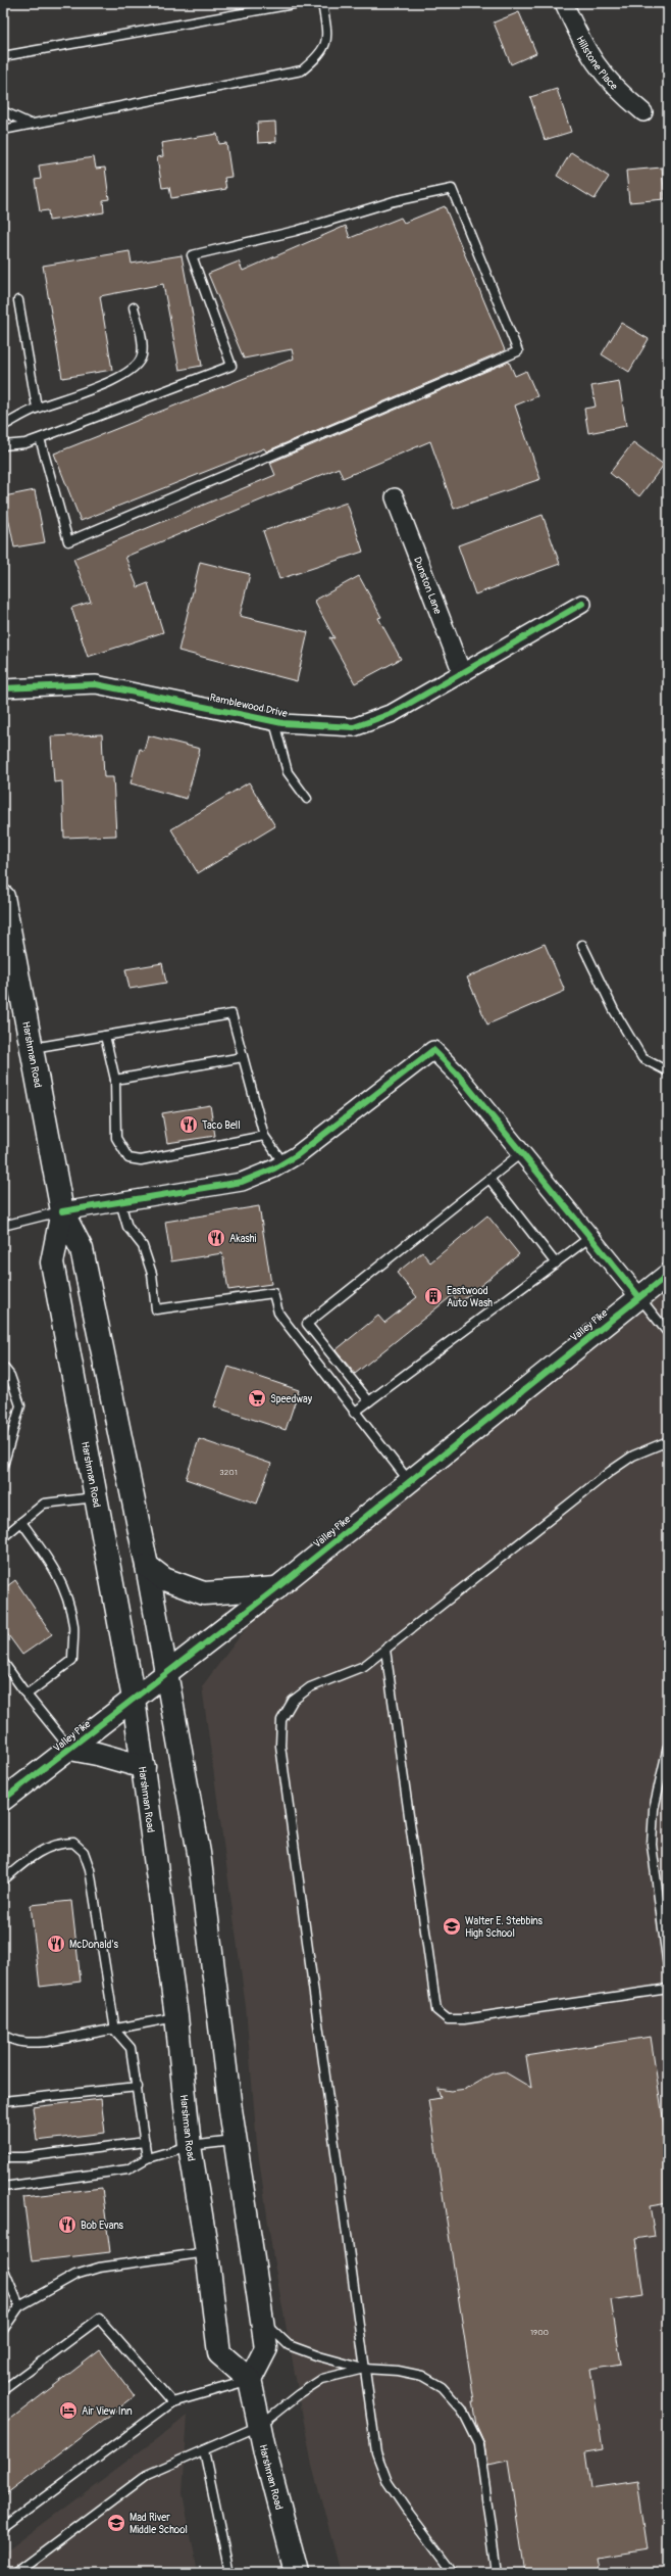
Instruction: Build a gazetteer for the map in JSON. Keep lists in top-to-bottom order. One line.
{"streets":{"main road":["Harshman Road"],"street":["Hillstone Place","Dunston Lane","Ramblewood Drive","Valley Pike"]},"crossings":[["Dunston Lane","Ramblewood Drive"],["Harshman Road","Valley Pike"]],"places":{"restaurant":["Taco Bell","Akashi","McDonald's","Bob Evans"],"building":["Eastwood Auto Wash"],"supermarket":["Speedway"],"school or university":["Walter E. Stebbins High School","Mad River Middle School"],"hotel":["Air View Inn"]},"house_numbers":["3201","1900"]}
